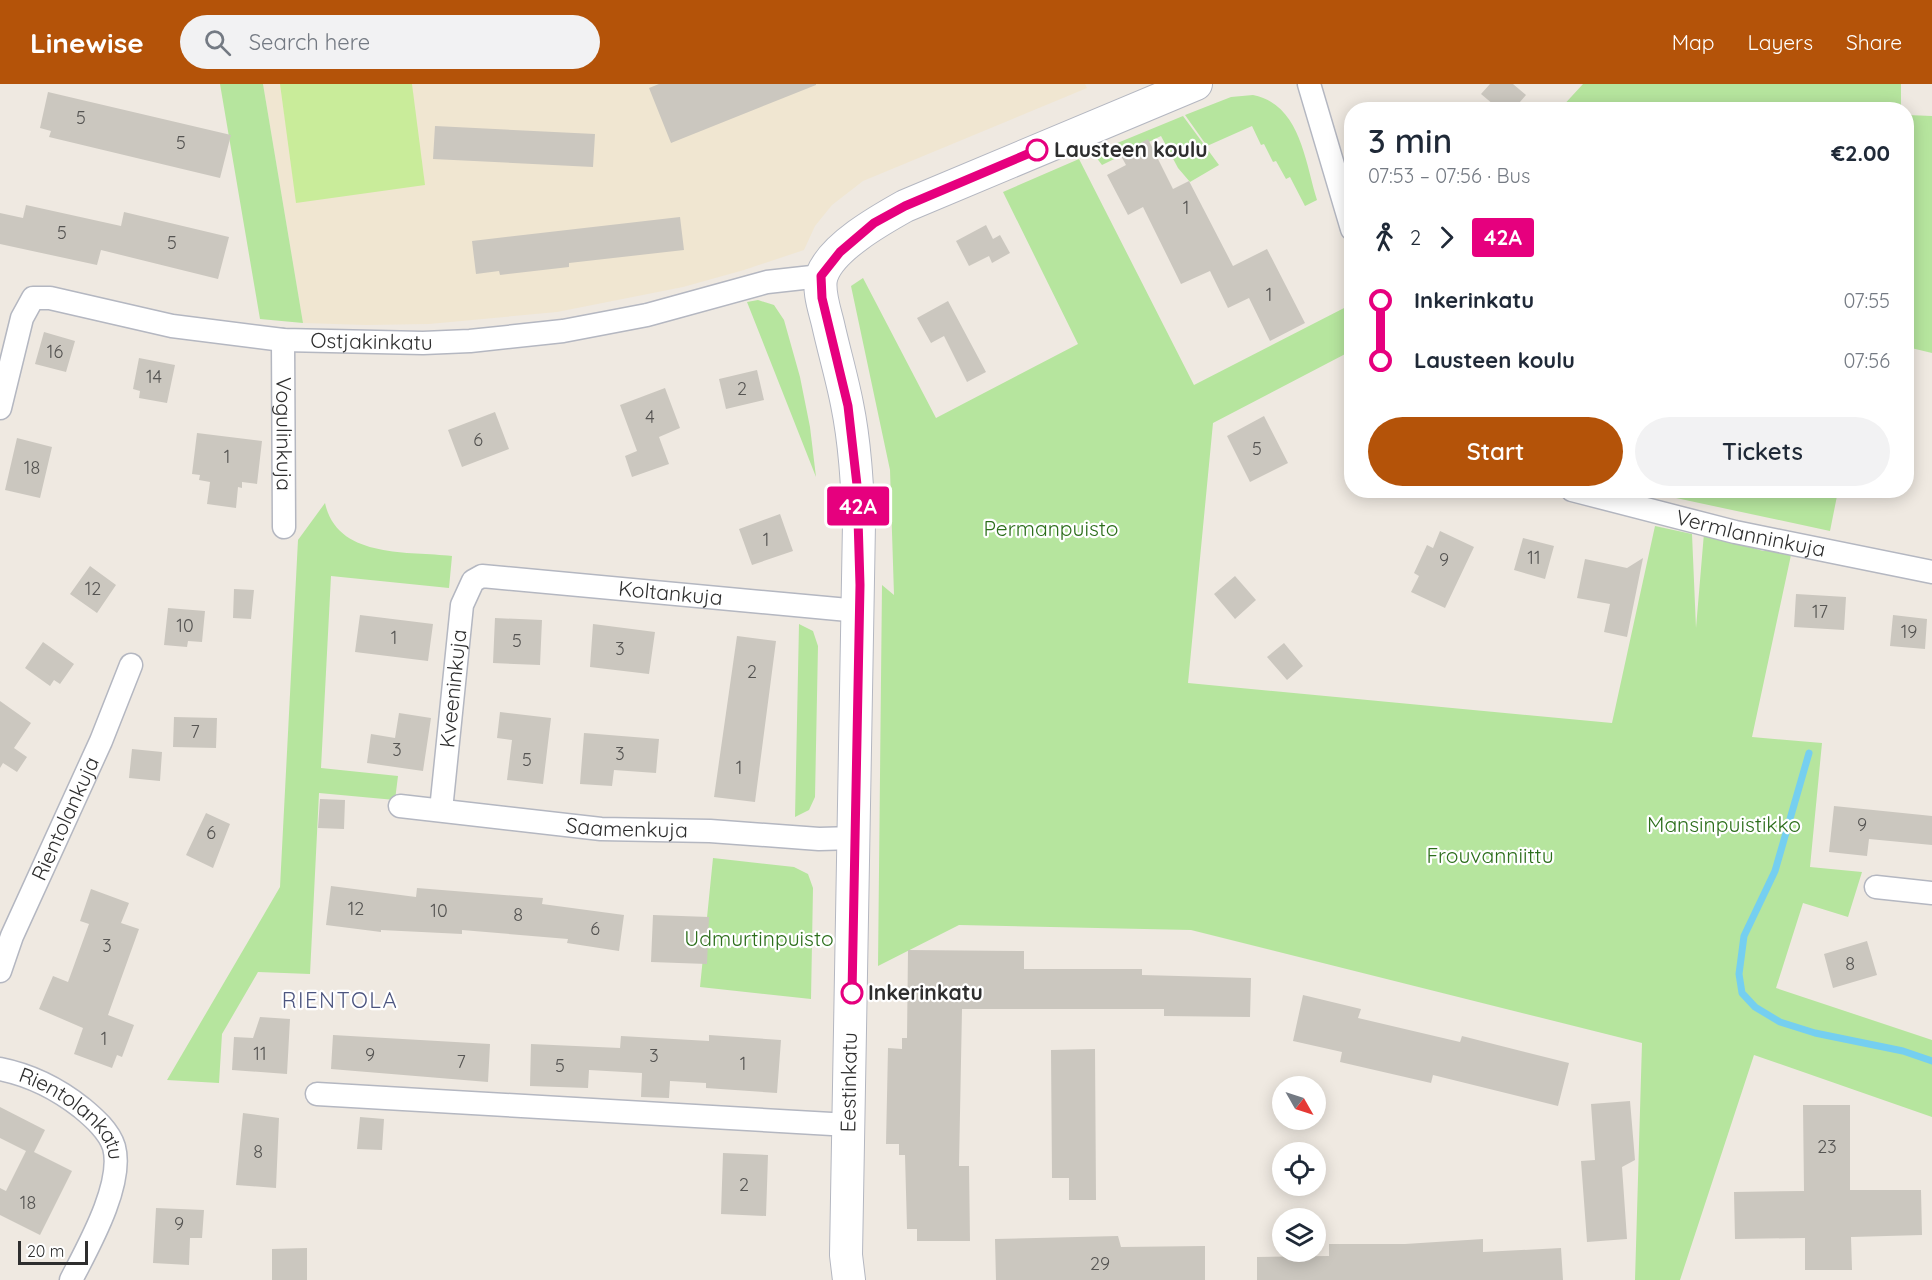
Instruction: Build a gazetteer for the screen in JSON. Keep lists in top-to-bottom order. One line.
{"streets":{"street":["Ostjakinkatu","Vogulinkuja","Vermlanninkuja","Koltankuja","Kveeninkuja","Rientolankuja","Saamenkuja","Eestinkatu","Rientolankatu"]},"crossings":[["Ostjakinkatu","Vogulinkuja"],["Ostjakinkatu","Eestinkatu"],["Koltankuja","Kveeninkuja"],["Koltankuja","Eestinkatu"],["Kveeninkuja","Saamenkuja"],["Saamenkuja","Eestinkatu"]],"districts":["RIENTOLA"],"parks":["Permanpuisto","Mansinpuistikko","Frouvanniittu","Udmurtinpuisto"],"places":["Lausteen koulu","Inkerinkatu"],"lines":["bus line 42A"],"house_numbers":["5","5","1","5","5","1","16","14","2","4","6","5","1","18","1","11","9","12","17","10","19","1","5","3","2","7","3","3","5","1","9","6","12","10","8","6","3","8","1","11","9","3","7","1","5","23","8","2","18","9","29"],"scale_bar":"20 m","north":"bottom right","page":{"header":"Linewise","search":"Search here","nav":["Map","Layers","Share"],"on_map":"42A","heading":["3 min","07:53 – 07:56 · Bus","€2.00"],"legs":["2","42A"],"list":[{"name":"Inkerinkatu","value":"07:55"},{"name":"Lausteen koulu","value":"07:56"}],"buttons":["Start","Tickets"],"scale":"20 m"}}
